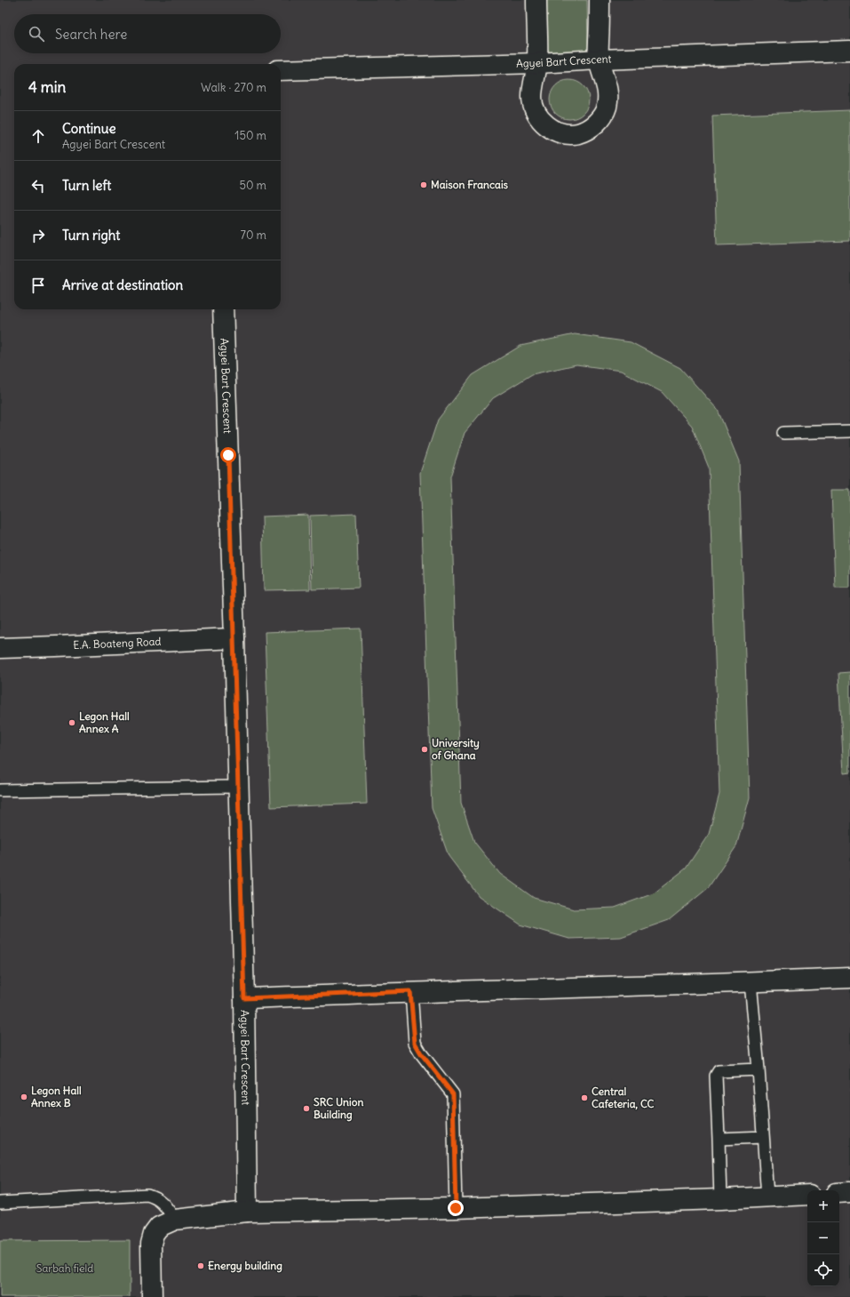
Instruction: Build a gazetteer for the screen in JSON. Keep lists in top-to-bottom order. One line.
{"streets":{"street":["Agyei Bart Crescent","E.A. Boateng Road"]},"crossings":[["Agyei Bart Crescent","E.A. Boateng Road"]],"parks":["Sarbah field"],"places":["Maison Francais","Legon Hall Annex A","University of Ghana","Legon Hall Annex B","Central Cafeteria, CC","SRC Union Building","Energy building"],"page":{"search":"Search here","heading":["4 min","Walk · 270 m"],"list":[["Continue","Agyei Bart Crescent","150 m"],["Turn left","50 m"],["Turn right","70 m"],"Arrive at destination"],"map_buttons":["+","−"]}}
